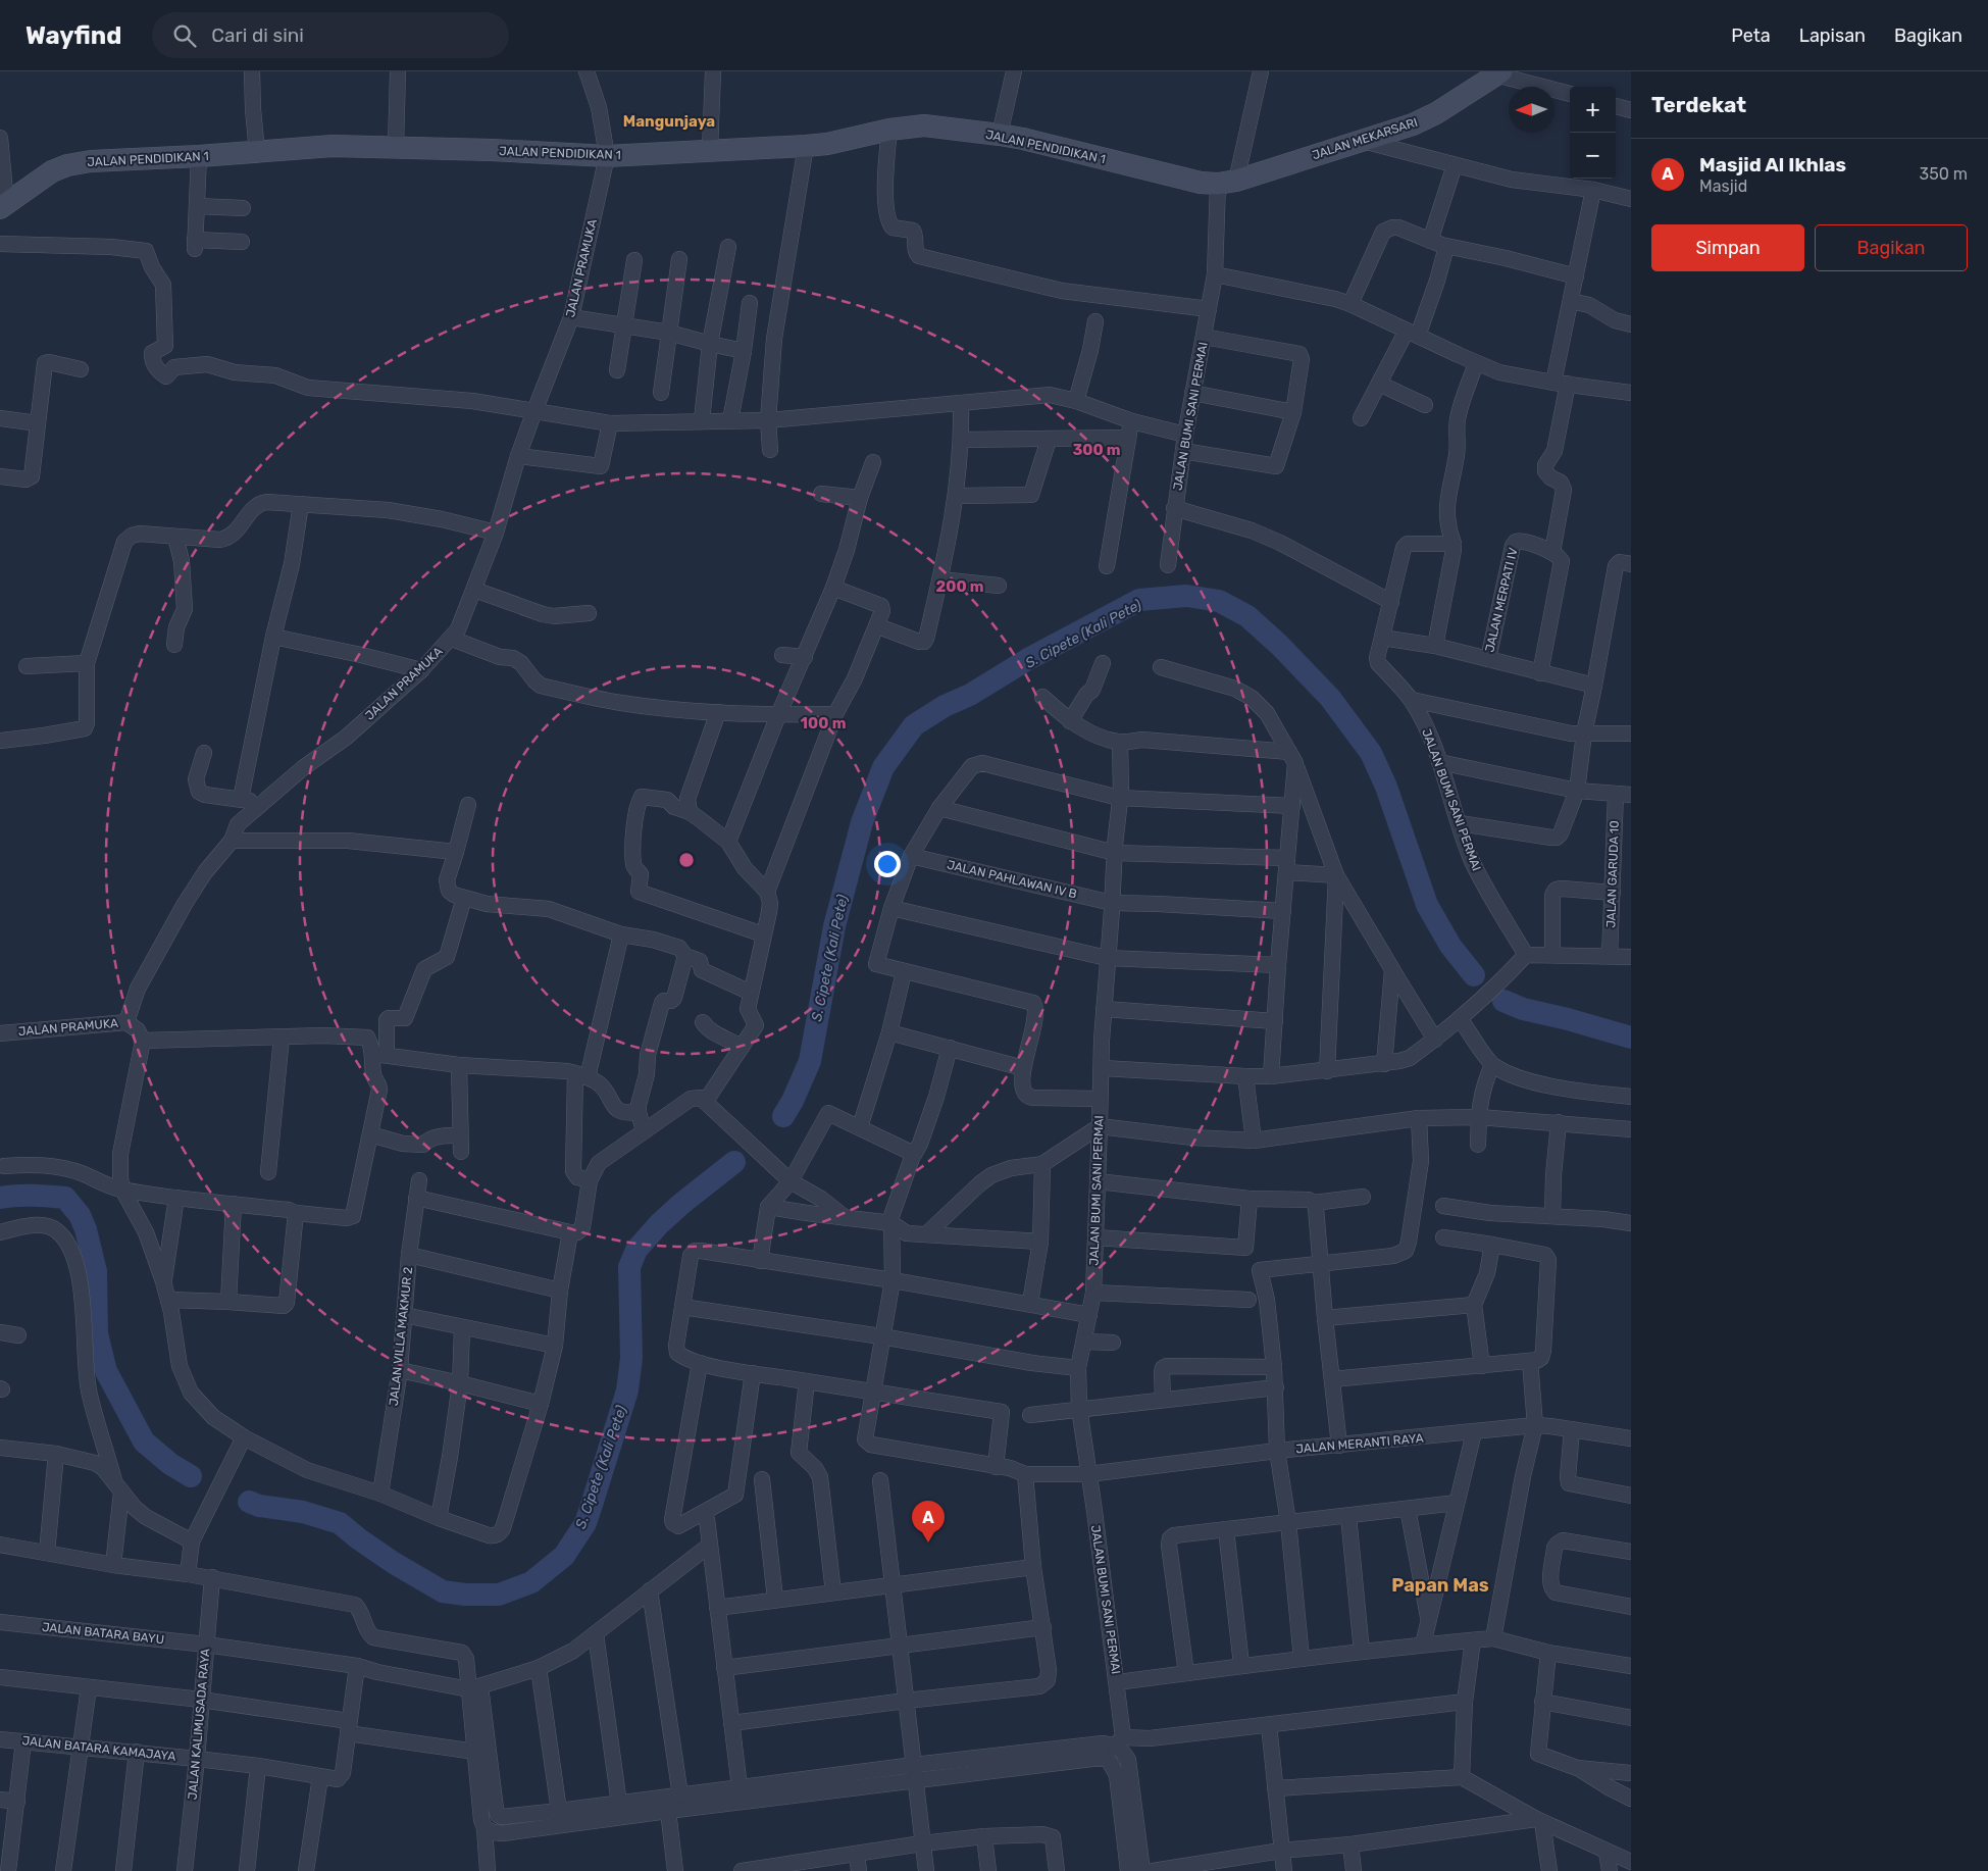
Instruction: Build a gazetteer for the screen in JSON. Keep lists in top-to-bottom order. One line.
{"streets":{"street":["JALAN MEKARSARI","JALAN PENDIDIKAN 1","JALAN PRAMUKA","JALAN BUMI SANI PERMAI","JALAN MERPATI IV","JALAN GARUDA 10","JALAN PAHLAWAN IV B","JALAN VILLA MAKMUR 2","JALAN MERANTI RAYA","JALAN BATARA BAYU","JALAN KALIMUSADA RAYA","JALAN BATARA KAMAJAYA"]},"crossings":[["JALAN MEKARSARI","JALAN PENDIDIKAN 1"],["JALAN MEKARSARI","JALAN BUMI SANI PERMAI"],["JALAN PENDIDIKAN 1","JALAN PRAMUKA"],["JALAN PENDIDIKAN 1","JALAN BUMI SANI PERMAI"],["JALAN BUMI SANI PERMAI","JALAN PAHLAWAN IV B"],["JALAN BUMI SANI PERMAI","JALAN MERANTI RAYA"],["JALAN BATARA BAYU","JALAN KALIMUSADA RAYA"],["JALAN KALIMUSADA RAYA","JALAN BATARA KAMAJAYA"]],"districts":["Mangunjaya","Papan Mas"],"water":["S. Cipete (Kali Pete)"],"north":"left","page":{"header":"Wayfind","search":"Cari di sini","nav":["Peta","Lapisan","Bagikan"],"heading":"Terdekat","map_buttons":["+","−"],"list":[{"mark":"A","name":"Masjid Al Ikhlas","note":"Masjid","value":"350 m"}],"buttons":["Simpan","Bagikan"],"pins":"A"},"rings":["300 m","200 m","100 m"]}
